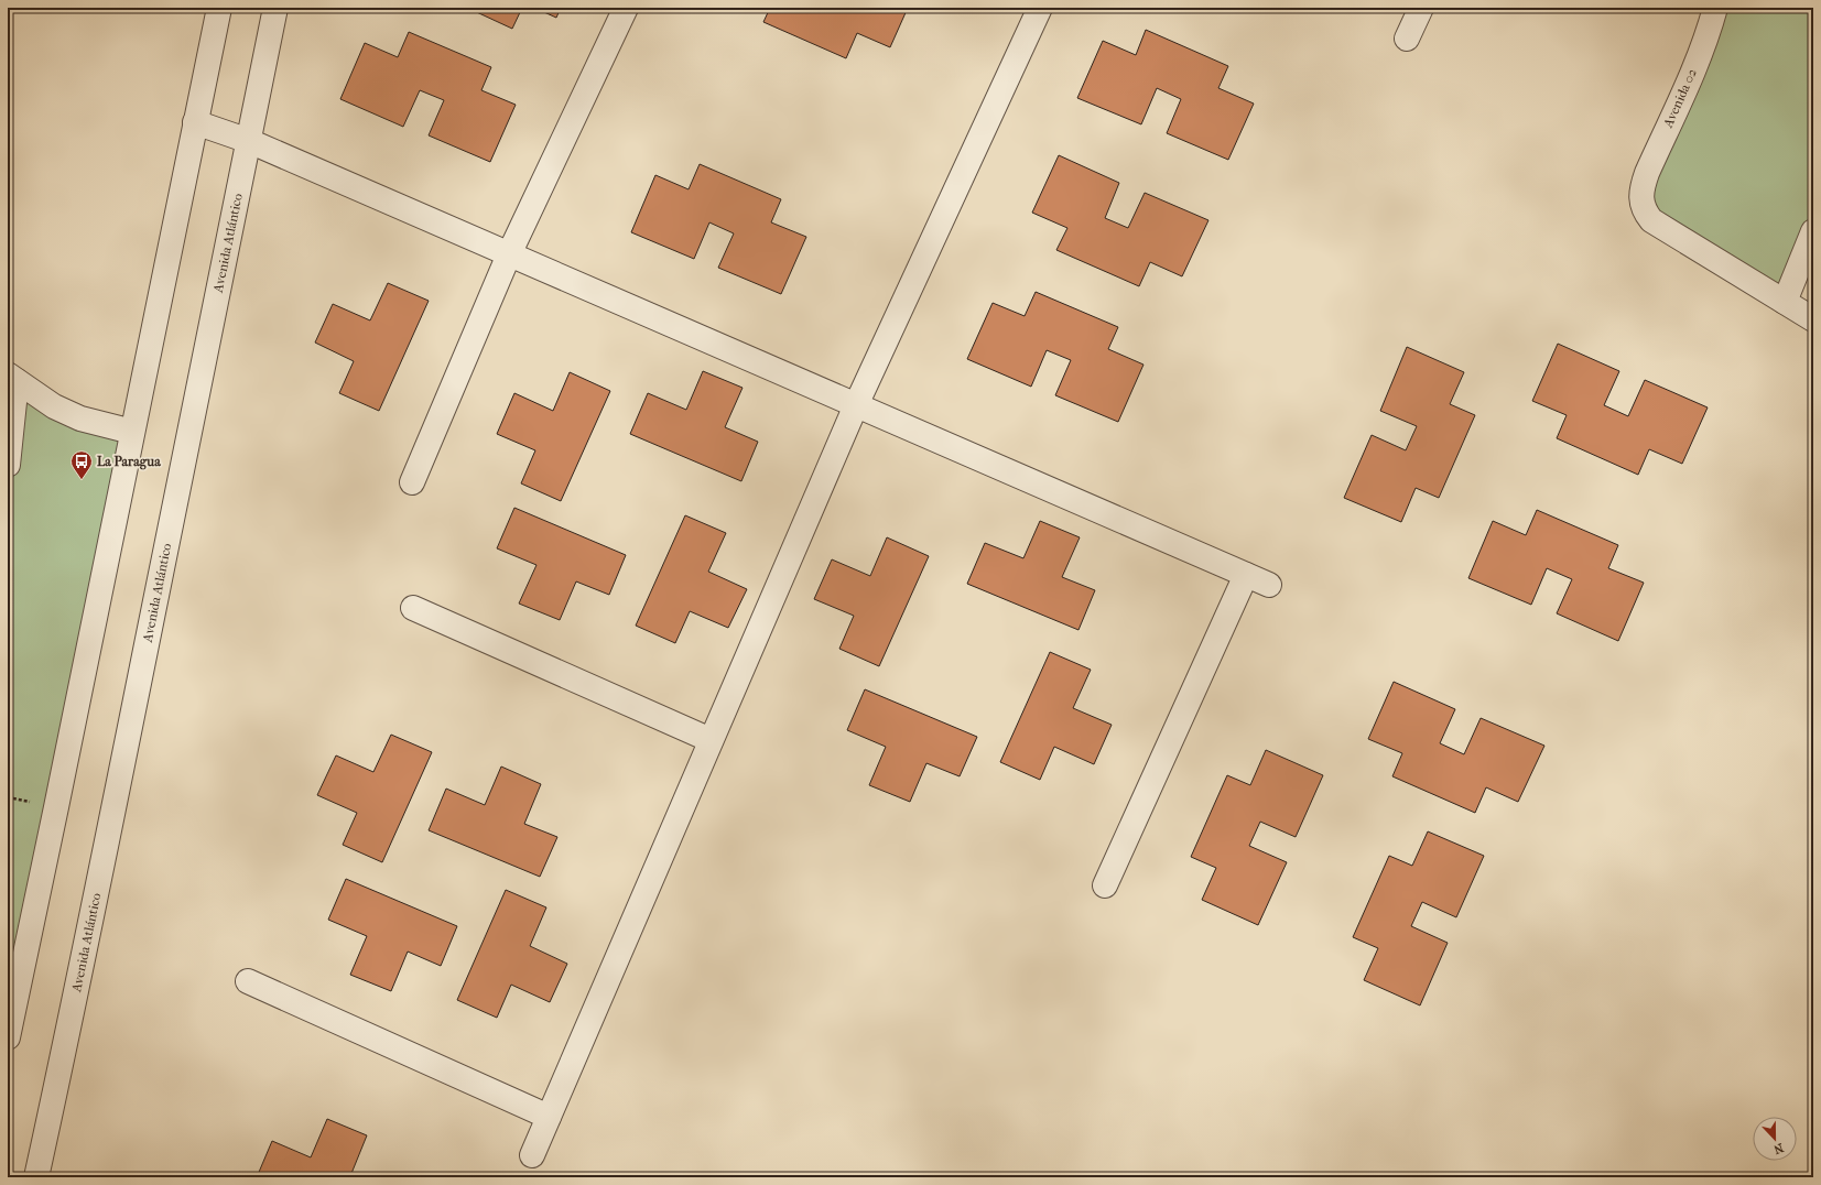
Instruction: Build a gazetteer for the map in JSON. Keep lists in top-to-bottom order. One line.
{"streets":{"street":["Avenida 02","Avenida Atlántico"]},"places":{"bus stop":["La Paragua"]},"north":"bottom"}
